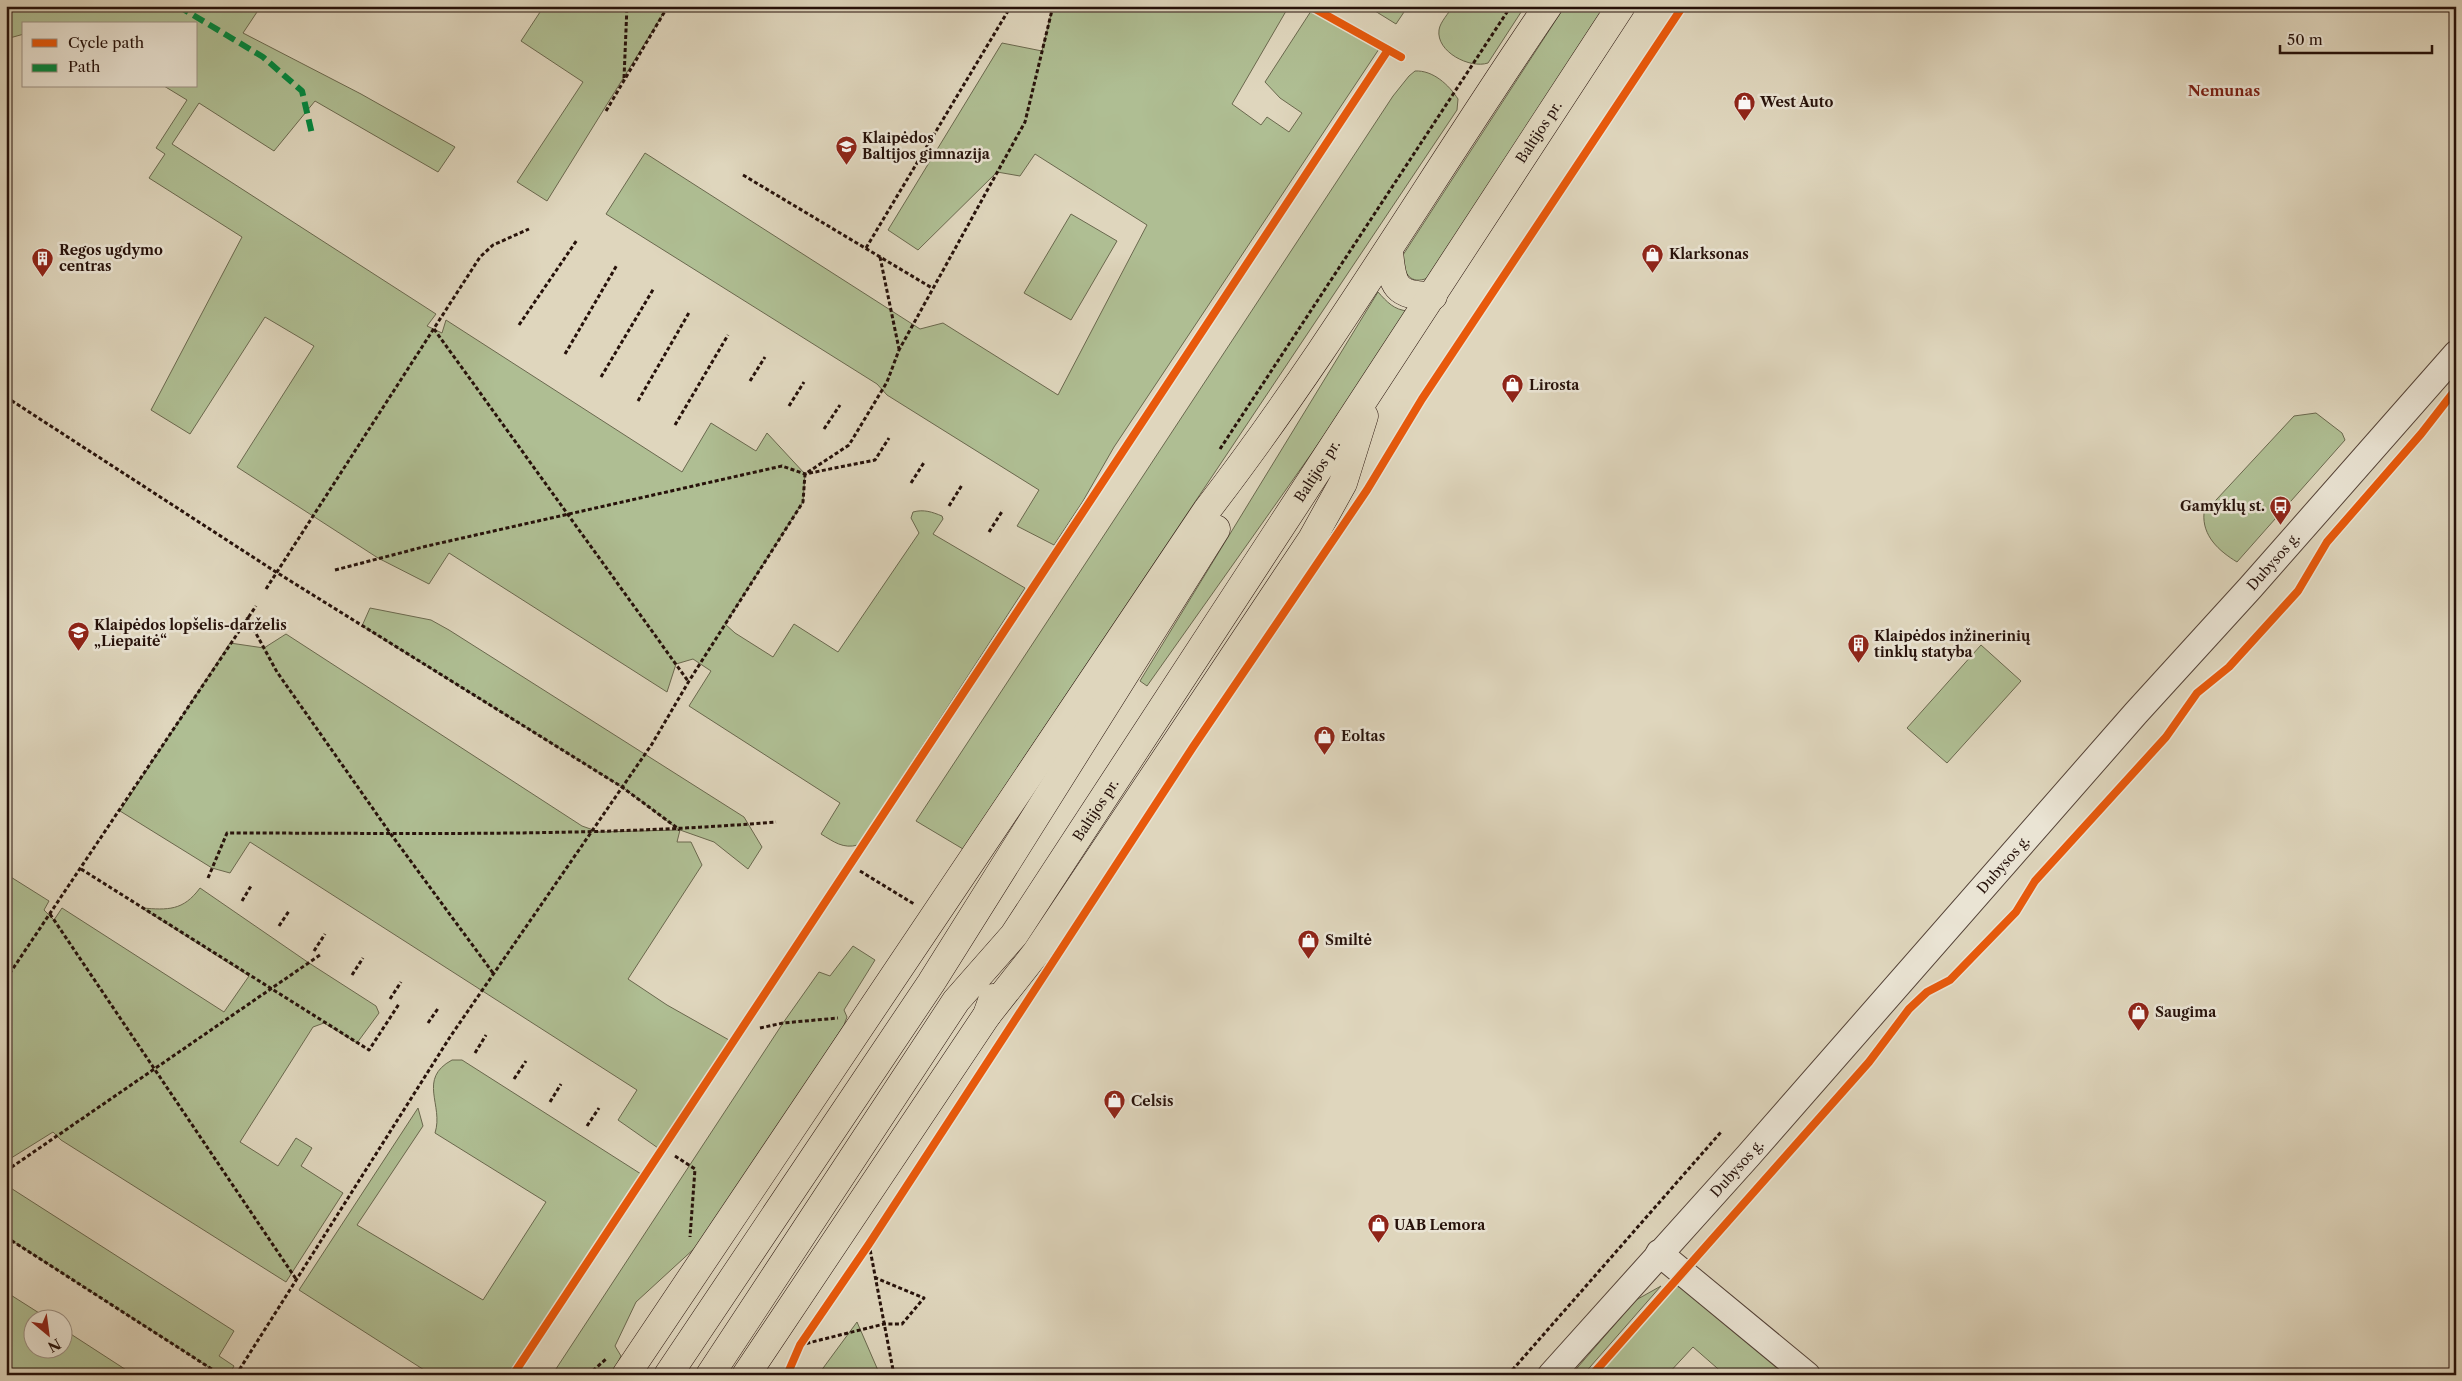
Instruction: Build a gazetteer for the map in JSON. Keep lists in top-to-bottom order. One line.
{"streets":{"highway":["Baltijos pr."],"street":["Dubysos g."]},"districts":["Nemunas"],"places":{"shop":["West Auto","Klarksonas","Lirosta","Eoltas","Smiltė","Saugima","Celsis","UAB Lemora"],"school or university":["Klaipėdos Baltijos gimnazija","Klaipėdos lopšelis-darželis „Liepaitė“"],"building":["Regos ugdymo centras","Klaipėdos inžinerinių tinklų statyba"],"bus stop":["Gamyklų st."]},"legend":["Cycle path","Path"],"scale_bar":"50 m","north":"bottom right"}
